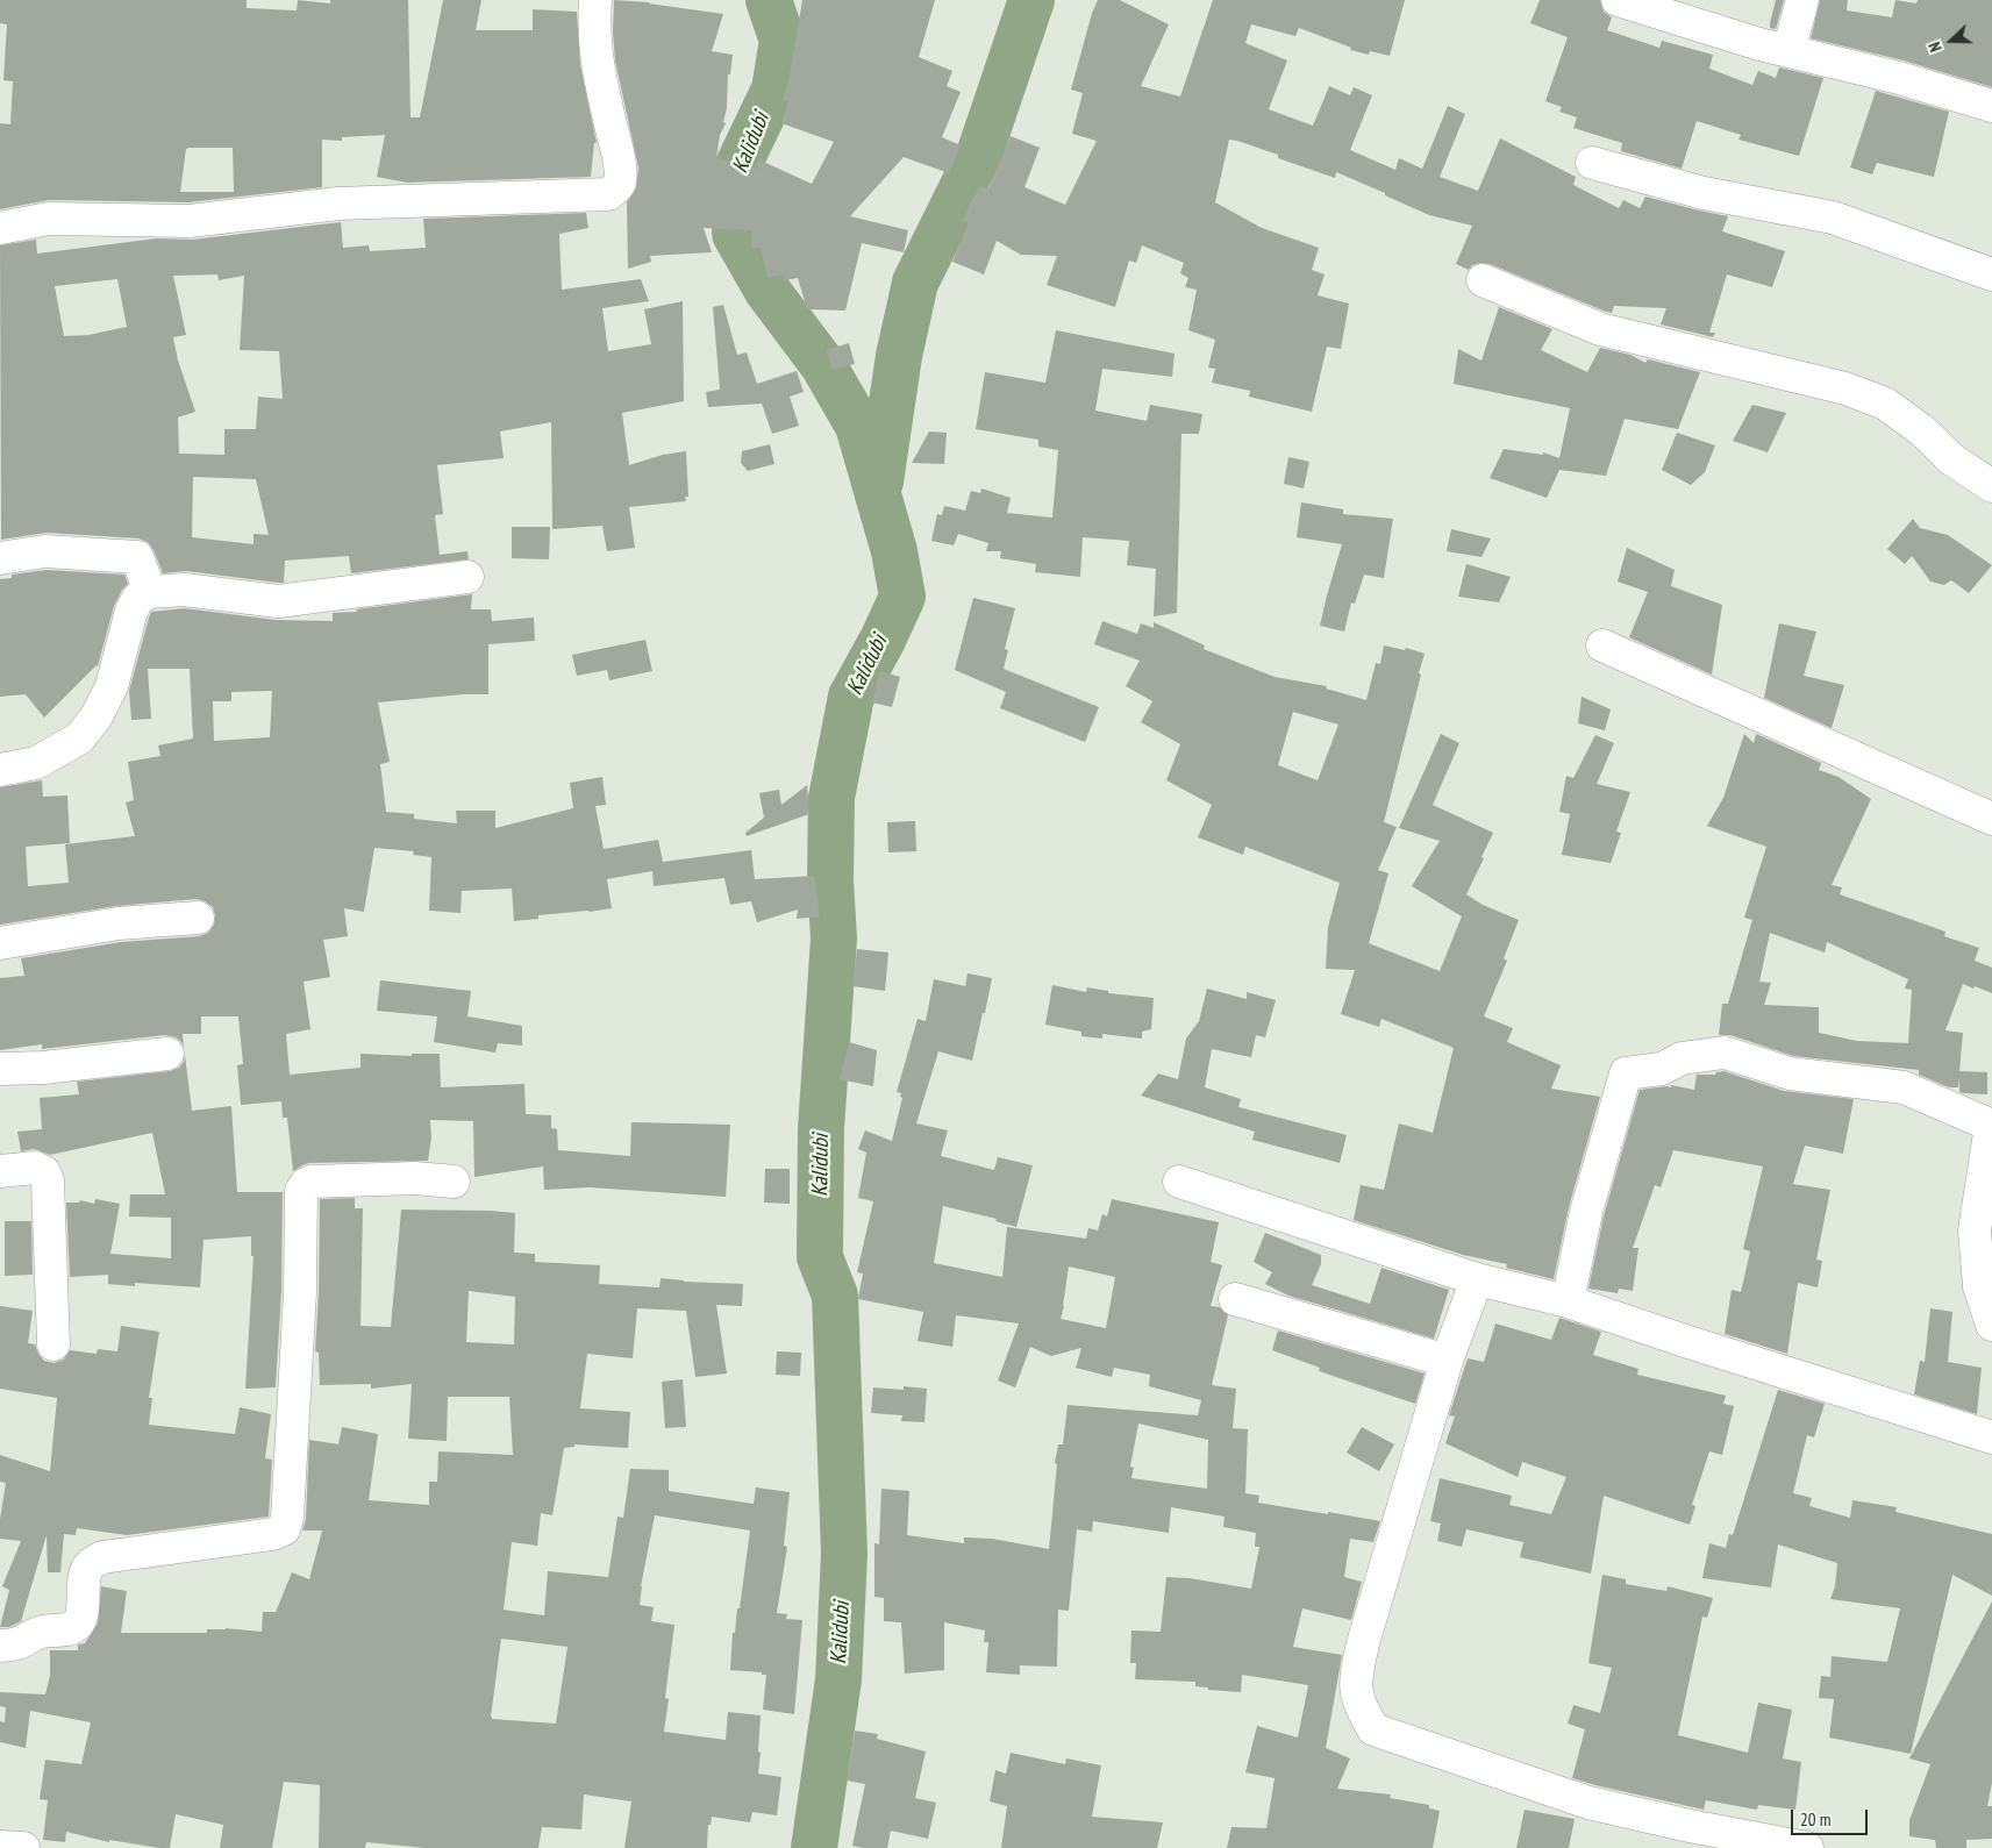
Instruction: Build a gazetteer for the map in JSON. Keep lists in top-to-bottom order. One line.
{"water":["Kalidubi"],"scale_bar":"20 m","north":"left"}
